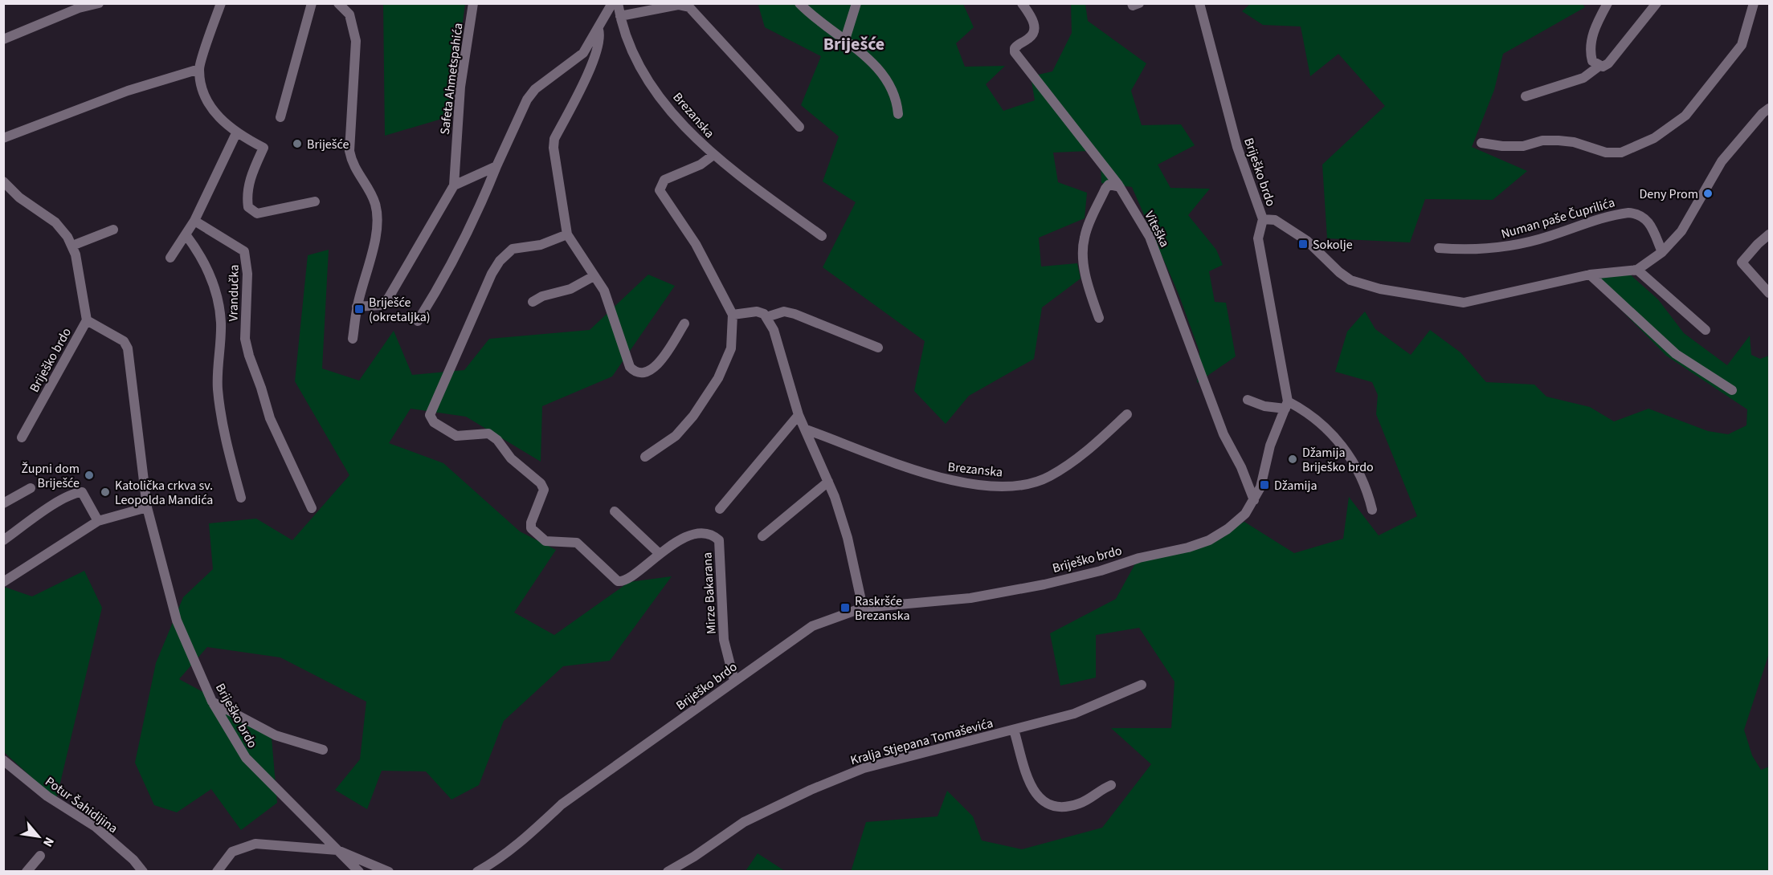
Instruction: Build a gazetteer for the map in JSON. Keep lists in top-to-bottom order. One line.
{"streets":{"street":["Safeta Ahmetspahića","Brezanska","Briješko brdo","Numan paše Čuprilića","Viteška","Vrandučka","Mirze Bakarana","Kralja Stjepana Tomaševića","Potur Šahidijina"]},"crossings":[["Briješko brdo","Viteška"],["Briješko brdo","Mirze Bakarana"]],"districts":["Briješće"],"places":{"other":["Briješće","Deny Prom","Džamija Briješko brdo","Župni dom Briješće","Katolička crkva sv. Leopolda Mandića"],"transit":["Sokolje","Briješće (okretaljka)","Džamija","Raskršće Brezanska"]},"north":"bottom right"}
